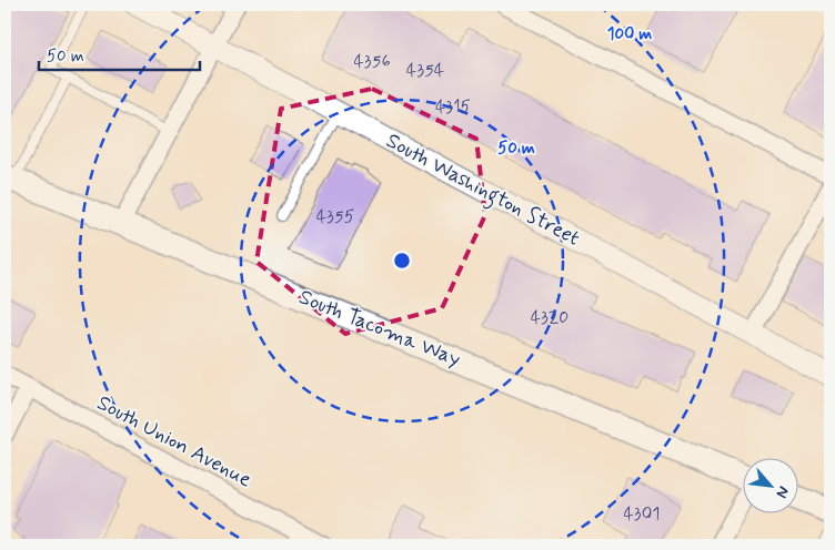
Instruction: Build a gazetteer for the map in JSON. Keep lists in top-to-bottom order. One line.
{"streets":{"main road":["South Tacoma Way"],"street":["South Washington Street","South Union Avenue"]},"house_numbers":["4356","4354","4315","4355","4320","4301"],"scale_bar":"50 m","north":"bottom right","rings":["100 m","50 m"]}
